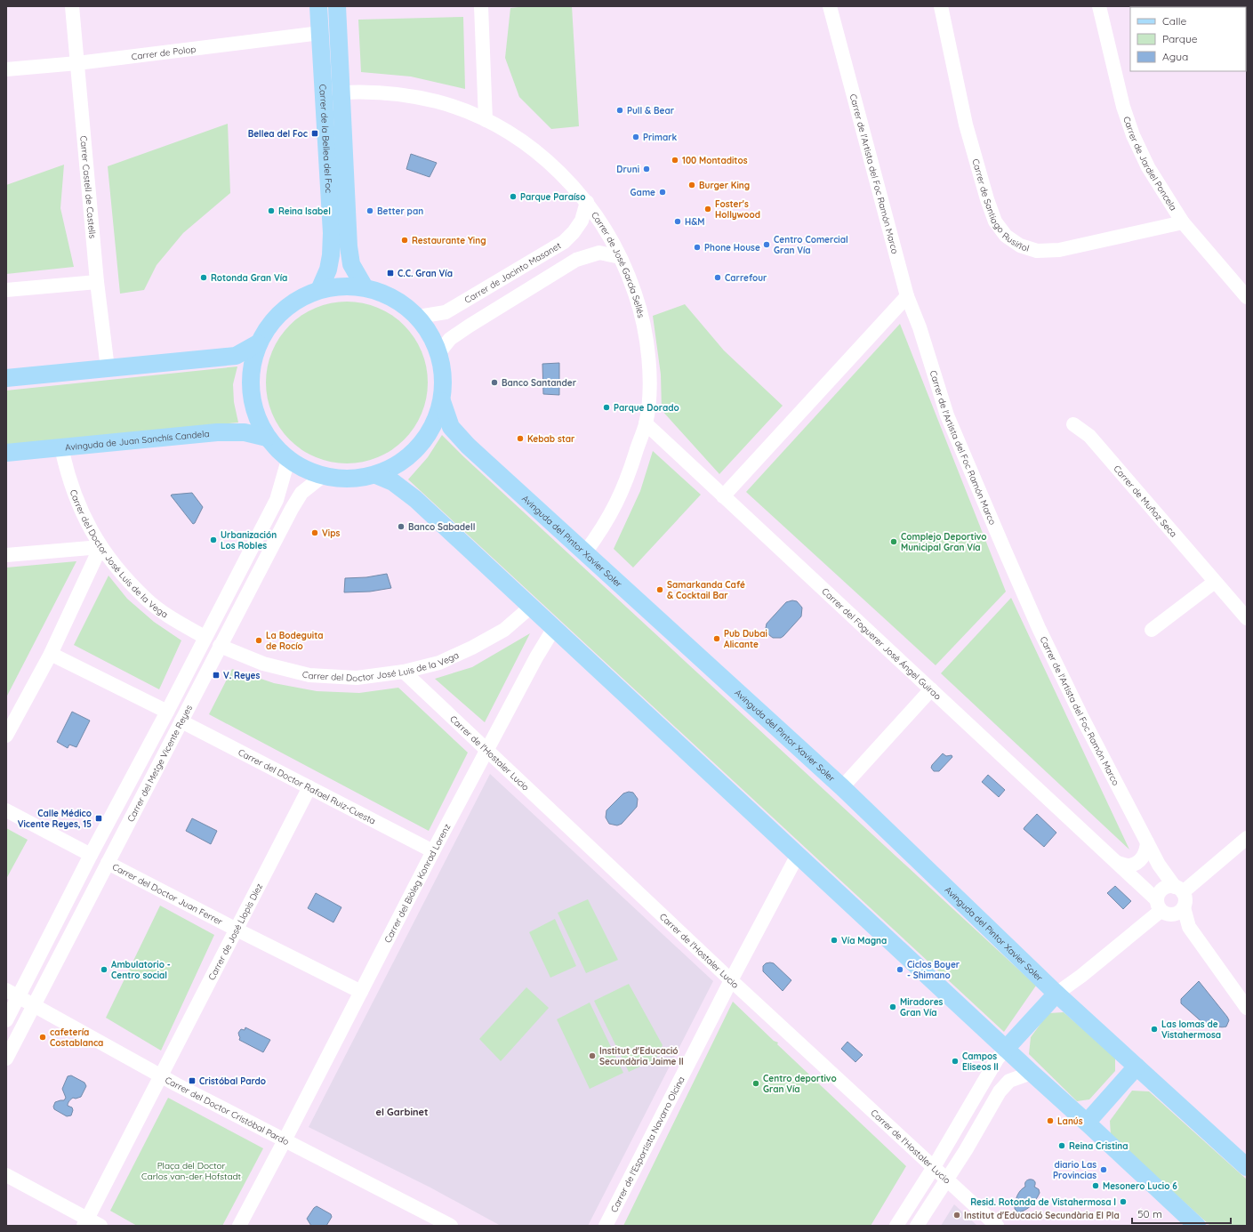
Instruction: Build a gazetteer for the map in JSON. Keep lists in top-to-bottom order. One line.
{"streets":{"main road":["Carrer de la Bellea del Foc","Avinguda de Juan Sanchís Candela","Avinguda del Pintor Xavier Soler"],"street":["Carrer de Polop","Carrer de Jardiel Poncela","Carrer de l'Artista del Foc Ramón Marco","Carrer Castell de Castells","Carrer de Santiago Rusiñol","Carrer de José García Sellés","Carrer de Jacinto Masanet","Carrer de Muñoz Seca","Carrer del Doctor José Luis de la Vega","Carrer del Foguerer José Ángel Guirao","Carrer de l'Hostaler Lucio","Carrer del Metge Vicente Reyes","Carrer del Doctor Rafael Ruiz-Cuesta","Carrer del Biòleg Konrad Lorenz","Carrer del Doctor Juan Ferrer","Carrer de José Llopis Díez","Carrer del Doctor Cristóbal Pardo","Carrer de l'Esportista Navarro Olcina"]},"crossings":[["Carrer de Polop","Carrer de la Bellea del Foc"],["Carrer de Polop","Carrer Castell de Castells"],["Carrer de la Bellea del Foc","Carrer de José García Sellés"],["Carrer de Jardiel Poncela","Carrer de Santiago Rusiñol"],["Carrer de l'Artista del Foc Ramón Marco","Carrer del Foguerer José Ángel Guirao"],["Carrer de José García Sellés","Carrer de Jacinto Masanet"],["Carrer de José García Sellés","Avinguda del Pintor Xavier Soler"],["Carrer de José García Sellés","Carrer del Foguerer José Ángel Guirao"],["Avinguda de Juan Sanchís Candela","Carrer del Doctor José Luis de la Vega"],["Carrer del Doctor José Luis de la Vega","Carrer de l'Hostaler Lucio"],["Carrer del Doctor José Luis de la Vega","Carrer del Metge Vicente Reyes"],["Carrer de l'Hostaler Lucio","Carrer del Biòleg Konrad Lorenz"],["Carrer de l'Hostaler Lucio","Carrer de l'Esportista Navarro Olcina"],["Carrer del Metge Vicente Reyes","Carrer del Doctor Rafael Ruiz-Cuesta"],["Carrer del Metge Vicente Reyes","Carrer del Doctor Juan Ferrer"],["Carrer del Metge Vicente Reyes","Carrer del Doctor Cristóbal Pardo"],["Carrer del Doctor Rafael Ruiz-Cuesta","Carrer del Biòleg Konrad Lorenz"],["Carrer del Doctor Rafael Ruiz-Cuesta","Carrer de José Llopis Díez"],["Carrer del Biòleg Konrad Lorenz","Carrer del Doctor Juan Ferrer"],["Carrer del Biòleg Konrad Lorenz","Carrer del Doctor Cristóbal Pardo"],["Carrer del Doctor Juan Ferrer","Carrer de José Llopis Díez"],["Carrer de José Llopis Díez","Carrer del Doctor Cristóbal Pardo"]],"districts":["el Garbinet"],"parks":["Plaça del Doctor Carlos van-der Hofstadt"],"places":{"other":["Pull & Bear","Primark","100 Montaditos","Druni","Burger King","Game","Parque Paraíso","Foster's Hollywood","Reina Isabel","Better pan","H&M","Restaurante Ying","Centro Comercial Gran Vía","Phone House","Rotonda Gran Vía","Carrefour","Banco Santander","Parque Dorado","Kebab star","Banco Sabadell","Vips","Urbanización Los Robles","Complejo Deportivo Municipal Gran Vía","Samarkanda Café & Cocktail Bar","Pub Dubai Alicante","La Bodeguita de Rocío","Vía Magna","Ambulatorio - Centro social","Ciclos Boyer - Shimano","Miradores Gran Vía","Las lomas de Vistahermosa","cafetería Costablanca","Institut d'Educació Secundària Jaime II","Campos Eliseos II","Centro deportivo Gran Vía","Lanús","Reina Cristina","diario Las Provincias","Mesonero Lucio 6","Resid. Rotonda de Vistahermosa I","Institut d'Educació Secundària El Pla"],"transit":["Bellea del Foc","C.C. Gran Vía","V. Reyes","Calle Médico Vicente Reyes, 15","Cristóbal Pardo"]},"legend":["Calle","Parque","Agua"],"scale_bar":"50 m"}
